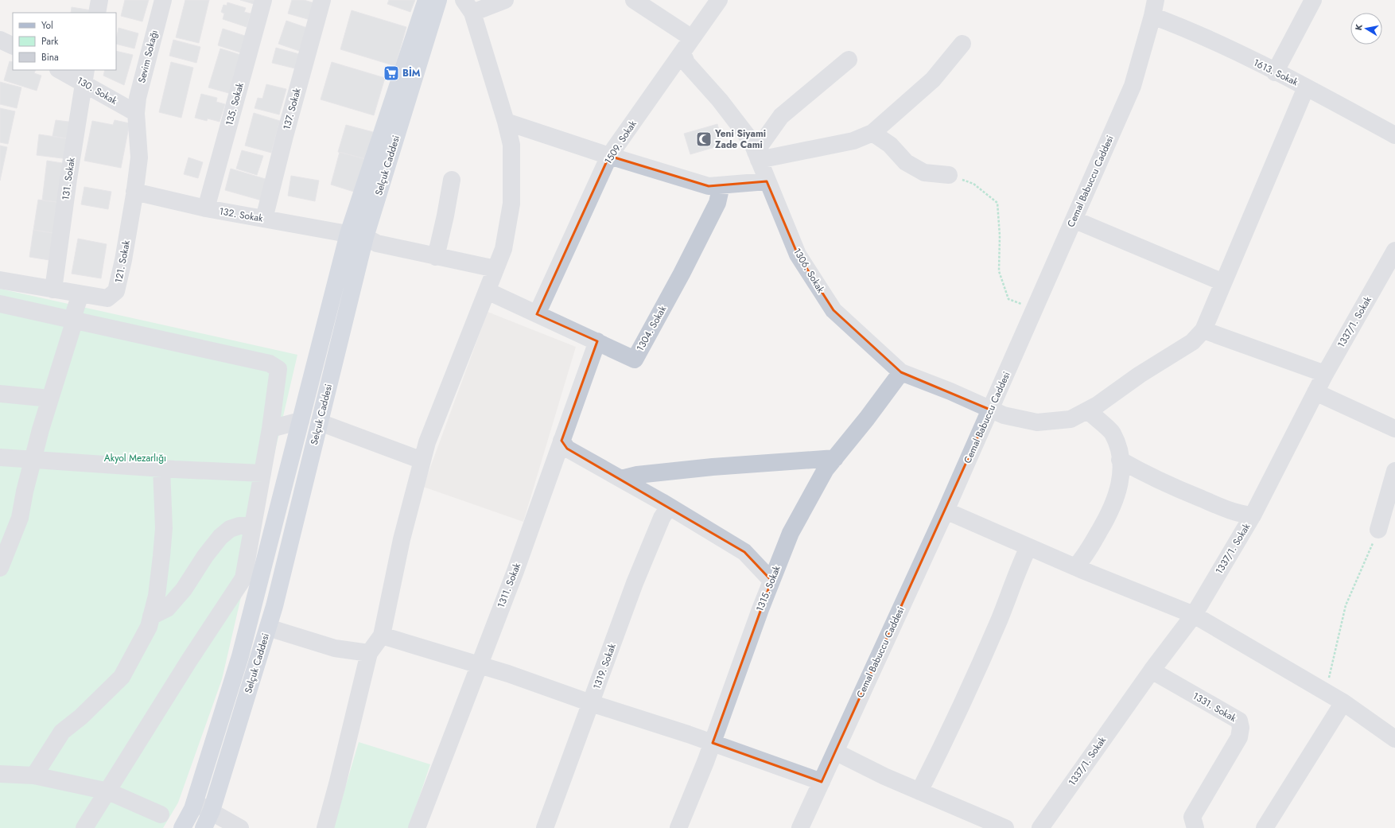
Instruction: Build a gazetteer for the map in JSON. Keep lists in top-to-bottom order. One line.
{"streets":{"main road":["Selçuk Caddesi"],"street":["Sevim Sokağı","1613. Sokak","130. Sokak","135. Sokak","137. Sokak","1509. Sokak","131. Sokak","Cemal Babuccu Caddesi","132. Sokak","121. Sokak","1306. Sokak","1337/1. Sokak","1304. Sokak","1311. Sokak","1315. Sokak","1319. Sokak","1331. Sokak"]},"crossings":[["Sevim Sokağı","130. Sokak"],["Sevim Sokağı","121. Sokak"],["1613. Sokak","Cemal Babuccu Caddesi"],["130. Sokak","131. Sokak"],["130. Sokak","121. Sokak"],["135. Sokak","132. Sokak"],["137. Sokak","132. Sokak"],["1509. Sokak","1306. Sokak"],["1509. Sokak","1304. Sokak"],["Selçuk Caddesi","132. Sokak"],["131. Sokak","121. Sokak"],["Cemal Babuccu Caddesi","1306. Sokak"],["132. Sokak","121. Sokak"],["1306. Sokak","1315. Sokak"],["1337/1. Sokak","1331. Sokak"],["1304. Sokak","1311. Sokak"]],"parks":["Akyol Mezarlığı"],"places":{"supermarket":["BİM"],"mosque":["Yeni Siyami Zade Cami"]},"legend":["Yol","Park","Bina"],"north":"left"}
